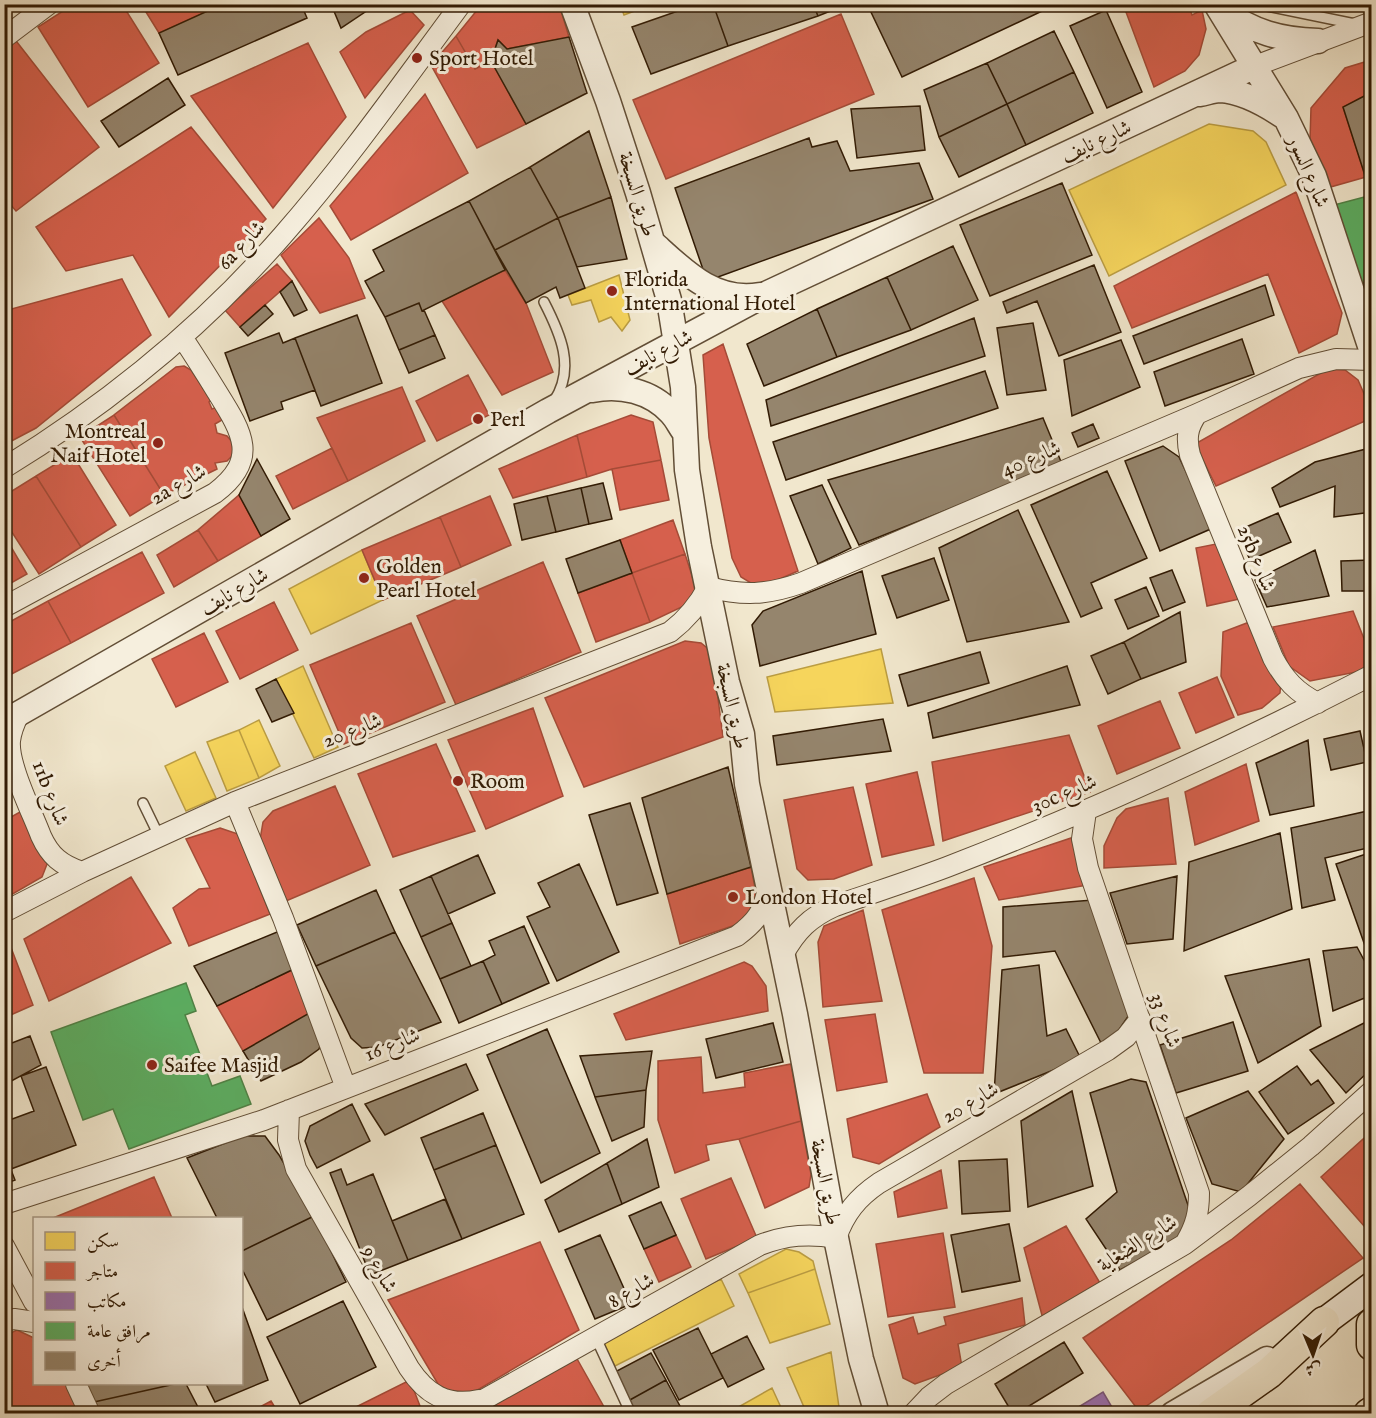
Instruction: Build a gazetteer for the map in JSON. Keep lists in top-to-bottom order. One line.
{"streets":{"street":["شارع نايف","شارع السور","طريق السبخة","6a شارع","شارع 40","2a شارع","25b شارع","شارع 20","11b شارع","30c شارع","شارع 33","شارع 16","شارع الضغاية","شارع 9","شارع 8"]},"crossings":[["شارع نايف","شارع السور"],["شارع نايف","طريق السبخة"],["شارع نايف","11b شارع"],["طريق السبخة","شارع 40"],["طريق السبخة","شارع 20"],["طريق السبخة","30c شارع"],["طريق السبخة","شارع 16"],["طريق السبخة","شارع 8"],["6a شارع","2a شارع"],["شارع 40","25b شارع"],["شارع 40","شارع 20"],["25b شارع","30c شارع"],["شارع 20","11b شارع"],["شارع 20","شارع 33"],["شارع 20","شارع 8"],["30c شارع","شارع 33"],["شارع 33","شارع الضغاية"],["شارع 16","شارع 9"],["شارع 9","شارع 8"]],"places":["Sport Hotel","Florida International Hotel","Perl","Montreal Naif Hotel","Golden Pearl Hotel","Room","London Hotel","Saifee Masjid"],"legend":["سكن","متاجر","مكاتب","مرافق عامة","أخرى"],"north":"bottom"}
